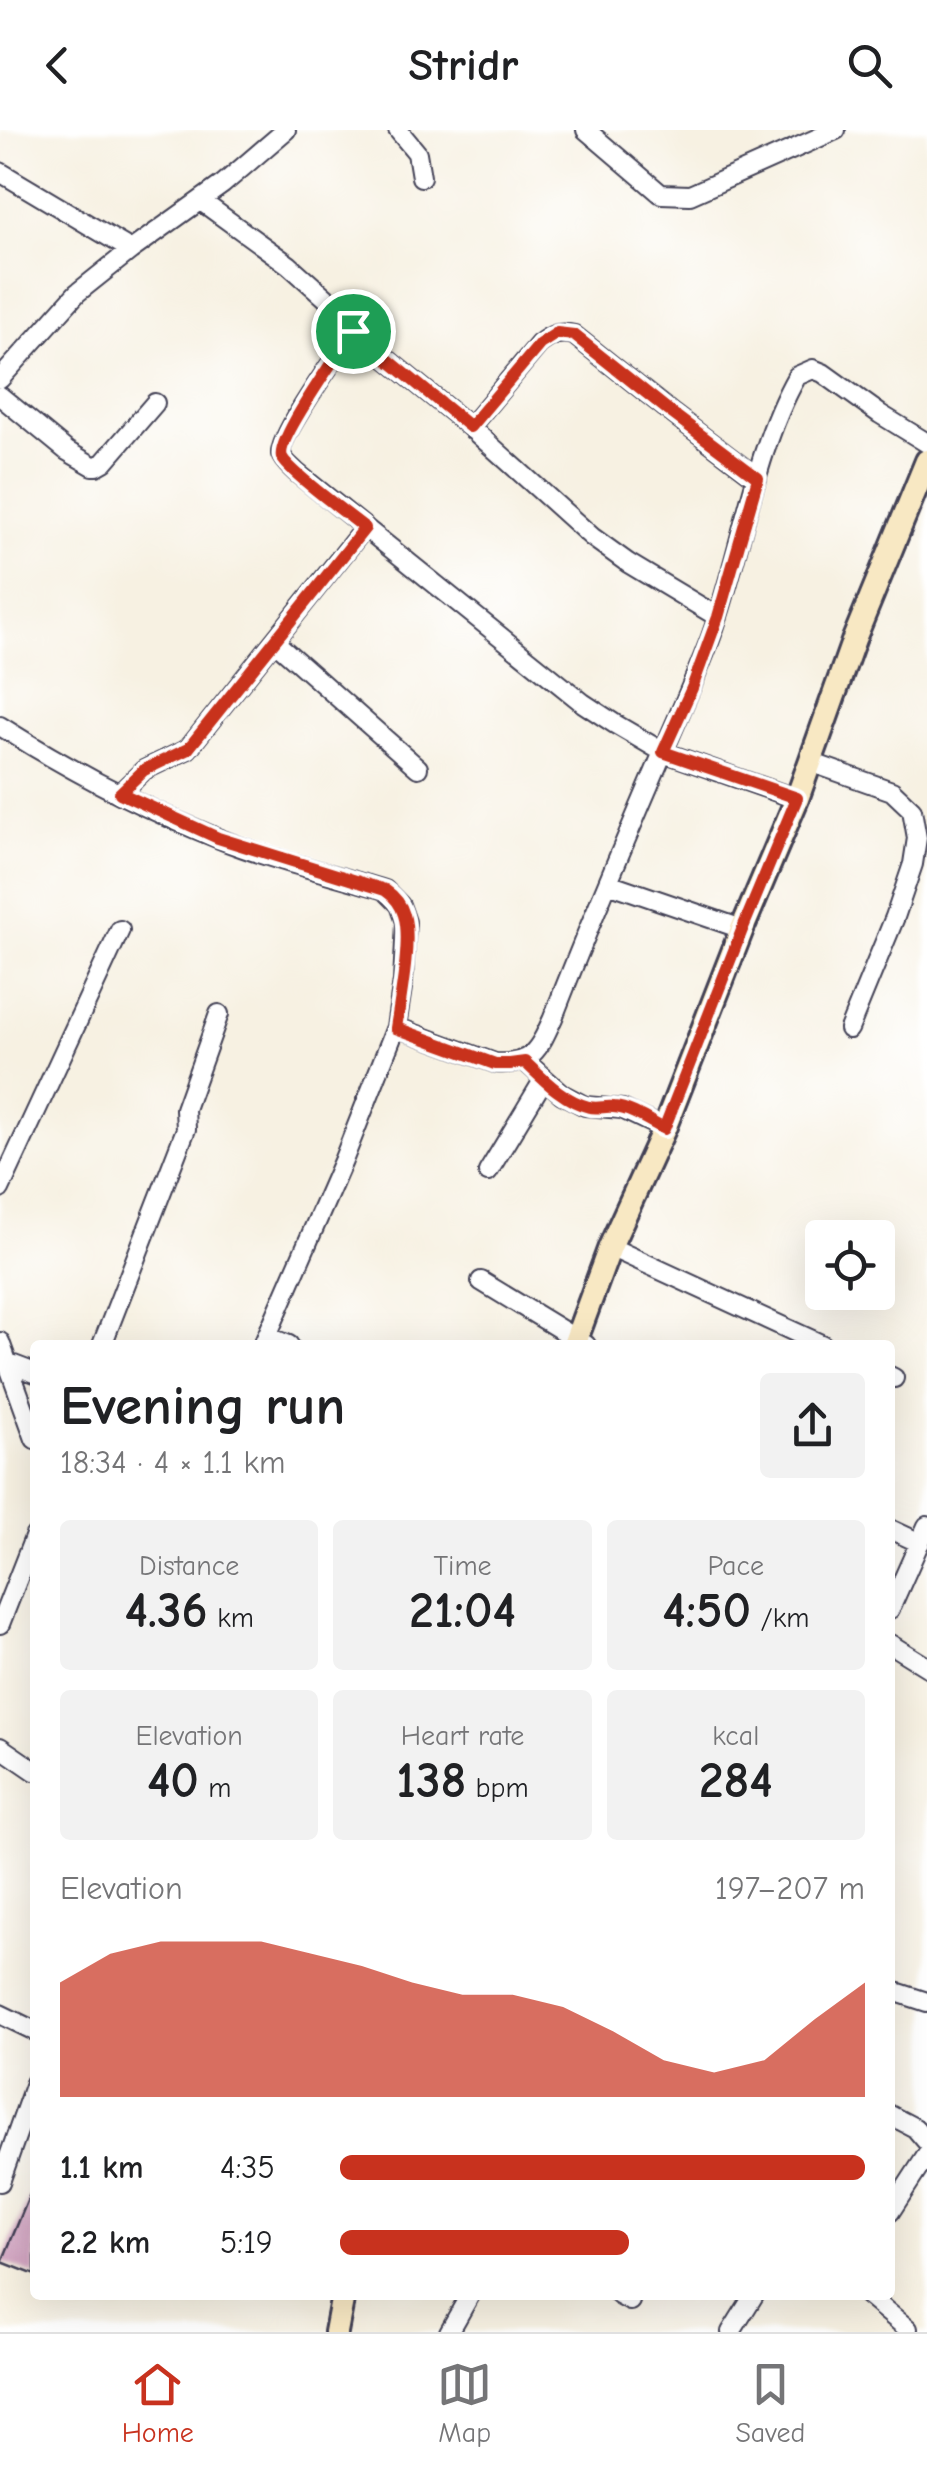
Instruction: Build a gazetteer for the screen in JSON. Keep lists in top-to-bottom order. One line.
{"page":{"header":"Stridr","heading":["Evening run","18:34 · 4 × 1.1 km"],"stats":[["Distance","4.36 km"],["Time","21:04"],["Pace","4:50 /km"],["Elevation","40 m"],["Heart rate","138 bpm"],["kcal","284"]],"chart":["Elevation","197–207 m"],"list":[{"name":"1.1 km","note":"4:35"},{"name":"2.2 km","note":"5:19"}],"tabs":["Home","Map","Saved"]}}
